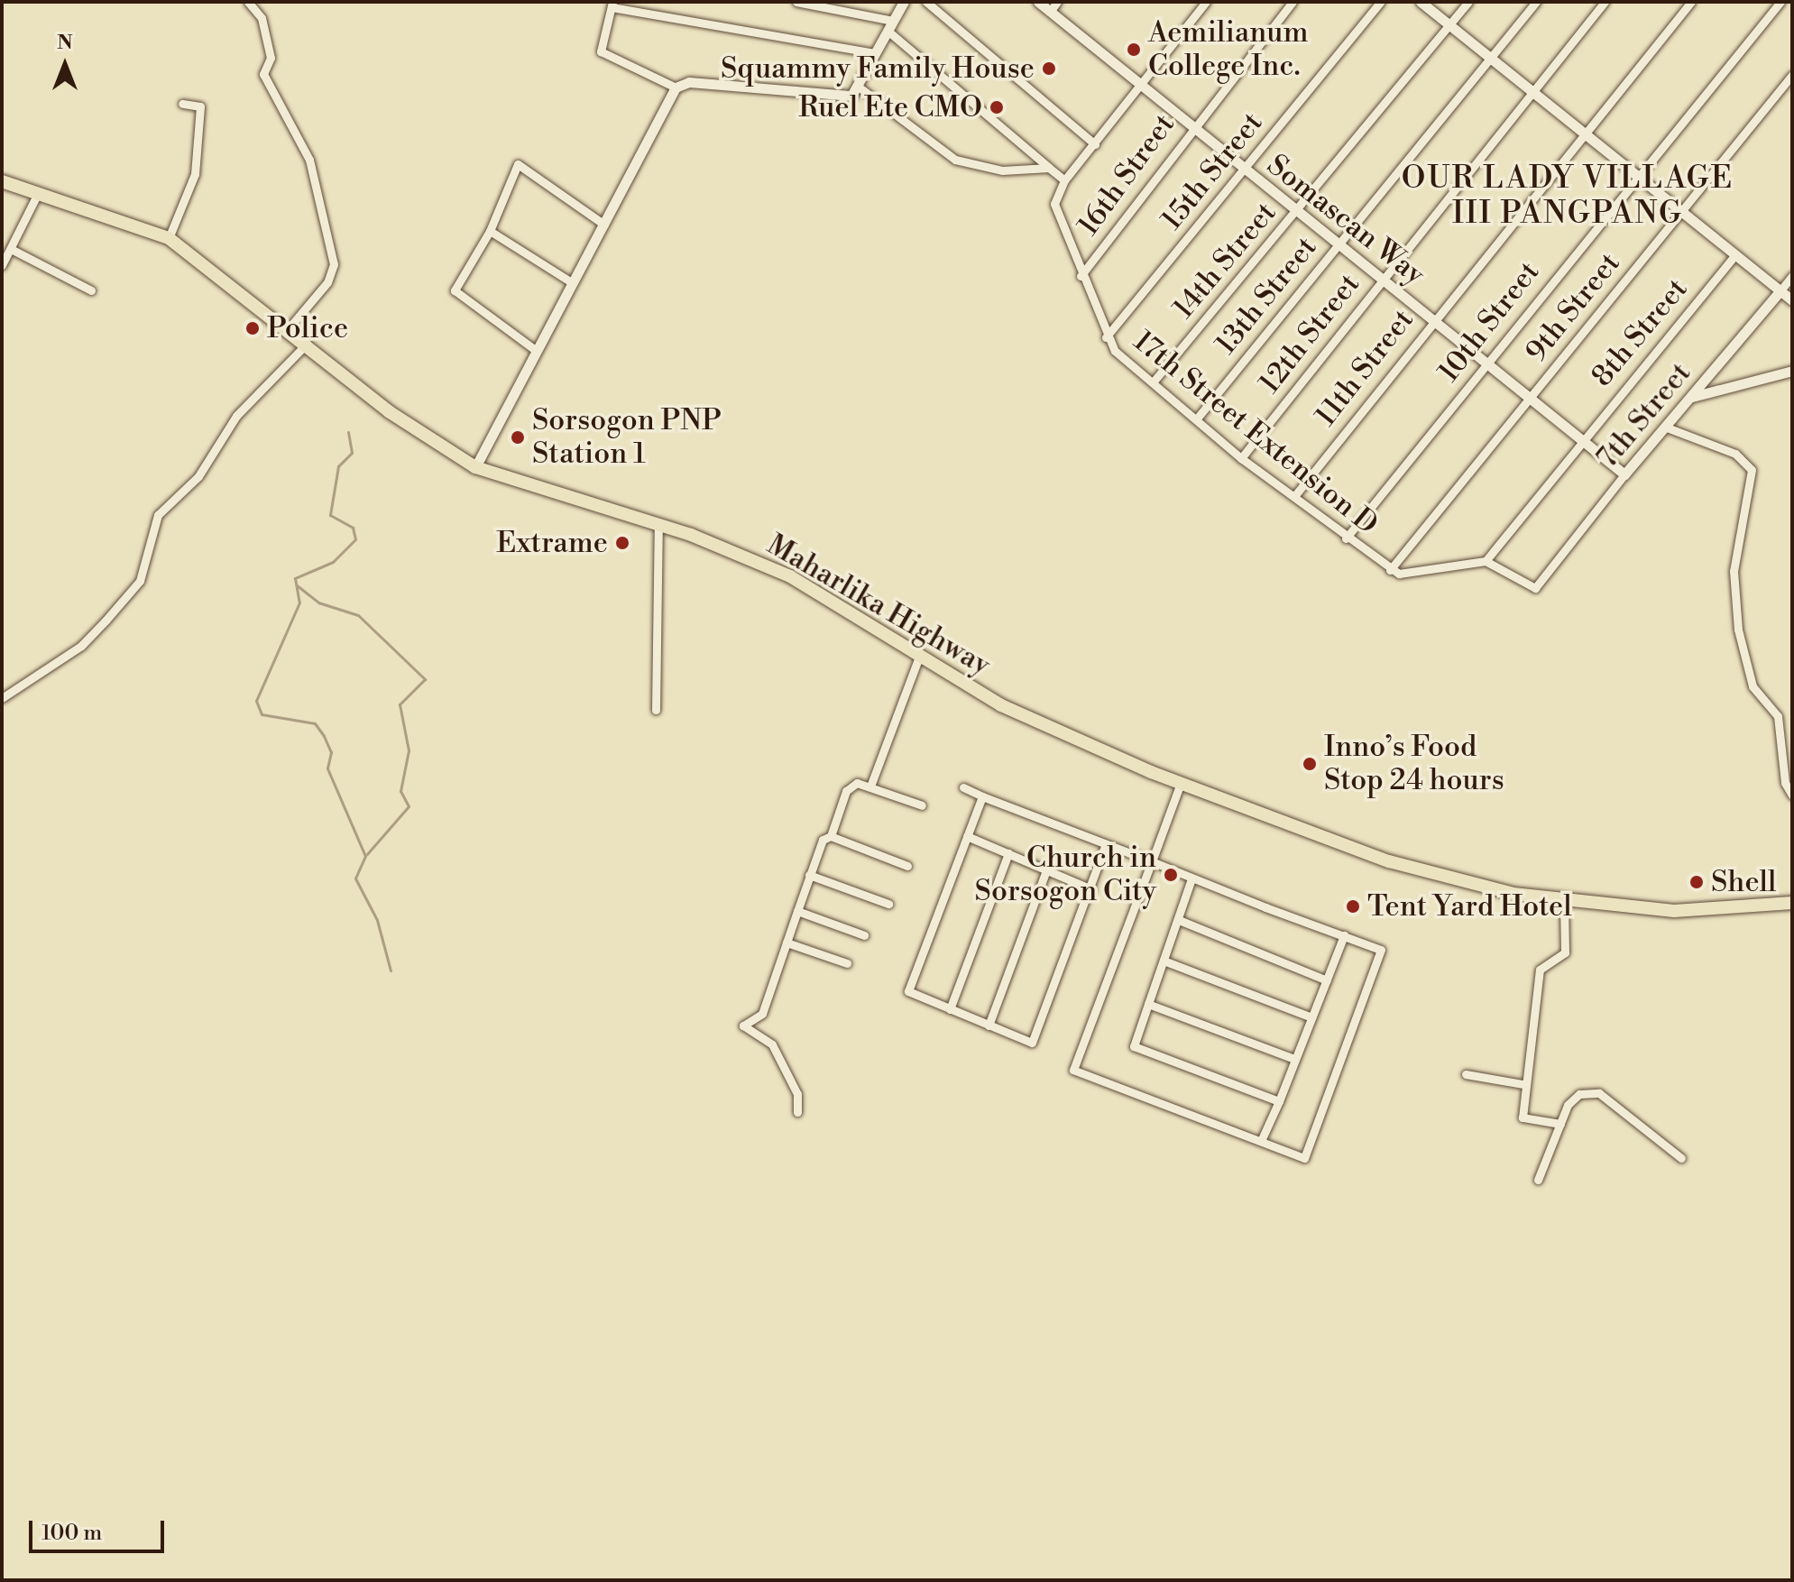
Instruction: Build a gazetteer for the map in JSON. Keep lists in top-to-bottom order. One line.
{"streets":{"highway":["Maharlika Highway"],"street":["15th Street","16th Street","Somascan Way","14th Street","13th Street","9th Street","10th Street","8th Street","12th Street","11th Street","7th Street","17th Street Extension D"]},"crossings":[["15th Street","Somascan Way"],["15th Street","17th Street Extension D"],["16th Street","Somascan Way"],["16th Street","17th Street Extension D"],["Somascan Way","14th Street"],["Somascan Way","13th Street"],["Somascan Way","9th Street"],["Somascan Way","10th Street"],["Somascan Way","8th Street"],["Somascan Way","12th Street"],["Somascan Way","11th Street"],["Somascan Way","7th Street"],["14th Street","17th Street Extension D"],["13th Street","17th Street Extension D"],["9th Street","17th Street Extension D"],["10th Street","17th Street Extension D"],["8th Street","7th Street"],["8th Street","17th Street Extension D"],["12th Street","17th Street Extension D"],["11th Street","17th Street Extension D"],["7th Street","17th Street Extension D"]],"districts":["OUR LADY VILLAGE III PANGPANG"],"places":["Aemilianum College Inc.","Squammy Family House","Ruel Ete CMO","Police","Sorsogon PNP Station 1","Extrame","Inno’s Food Stop 24 hours","Church in Sorsogon City","Shell","Tent Yard Hotel"],"scale_bar":"100 m","north":"top"}
